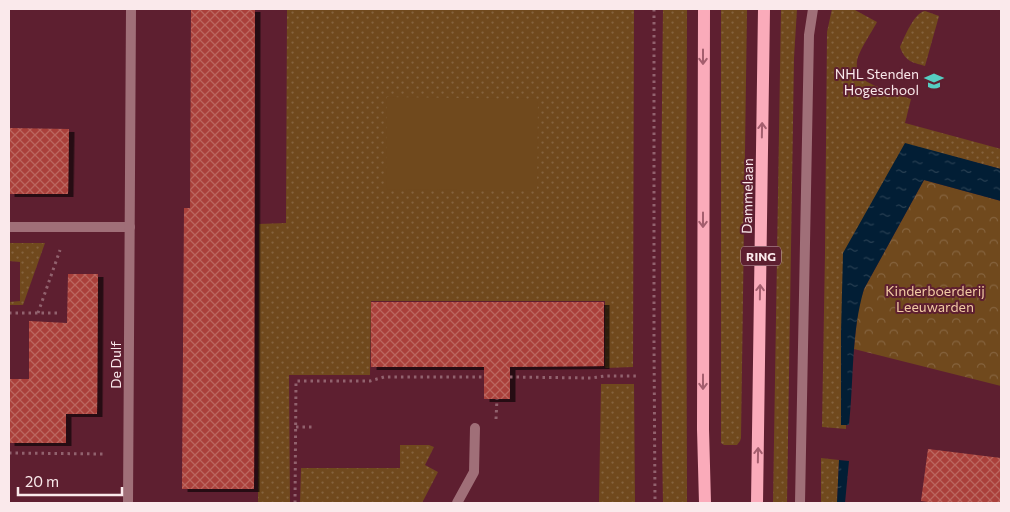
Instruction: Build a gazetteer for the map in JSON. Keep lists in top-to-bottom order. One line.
{"streets":{"main road":["Dammelaan","RING"],"street":["De Dulf"]},"parks":["Kinderboerderij Leeuwarden"],"places":{"school or university":["NHL Stenden Hogeschool"]},"scale_bar":"20 m"}
